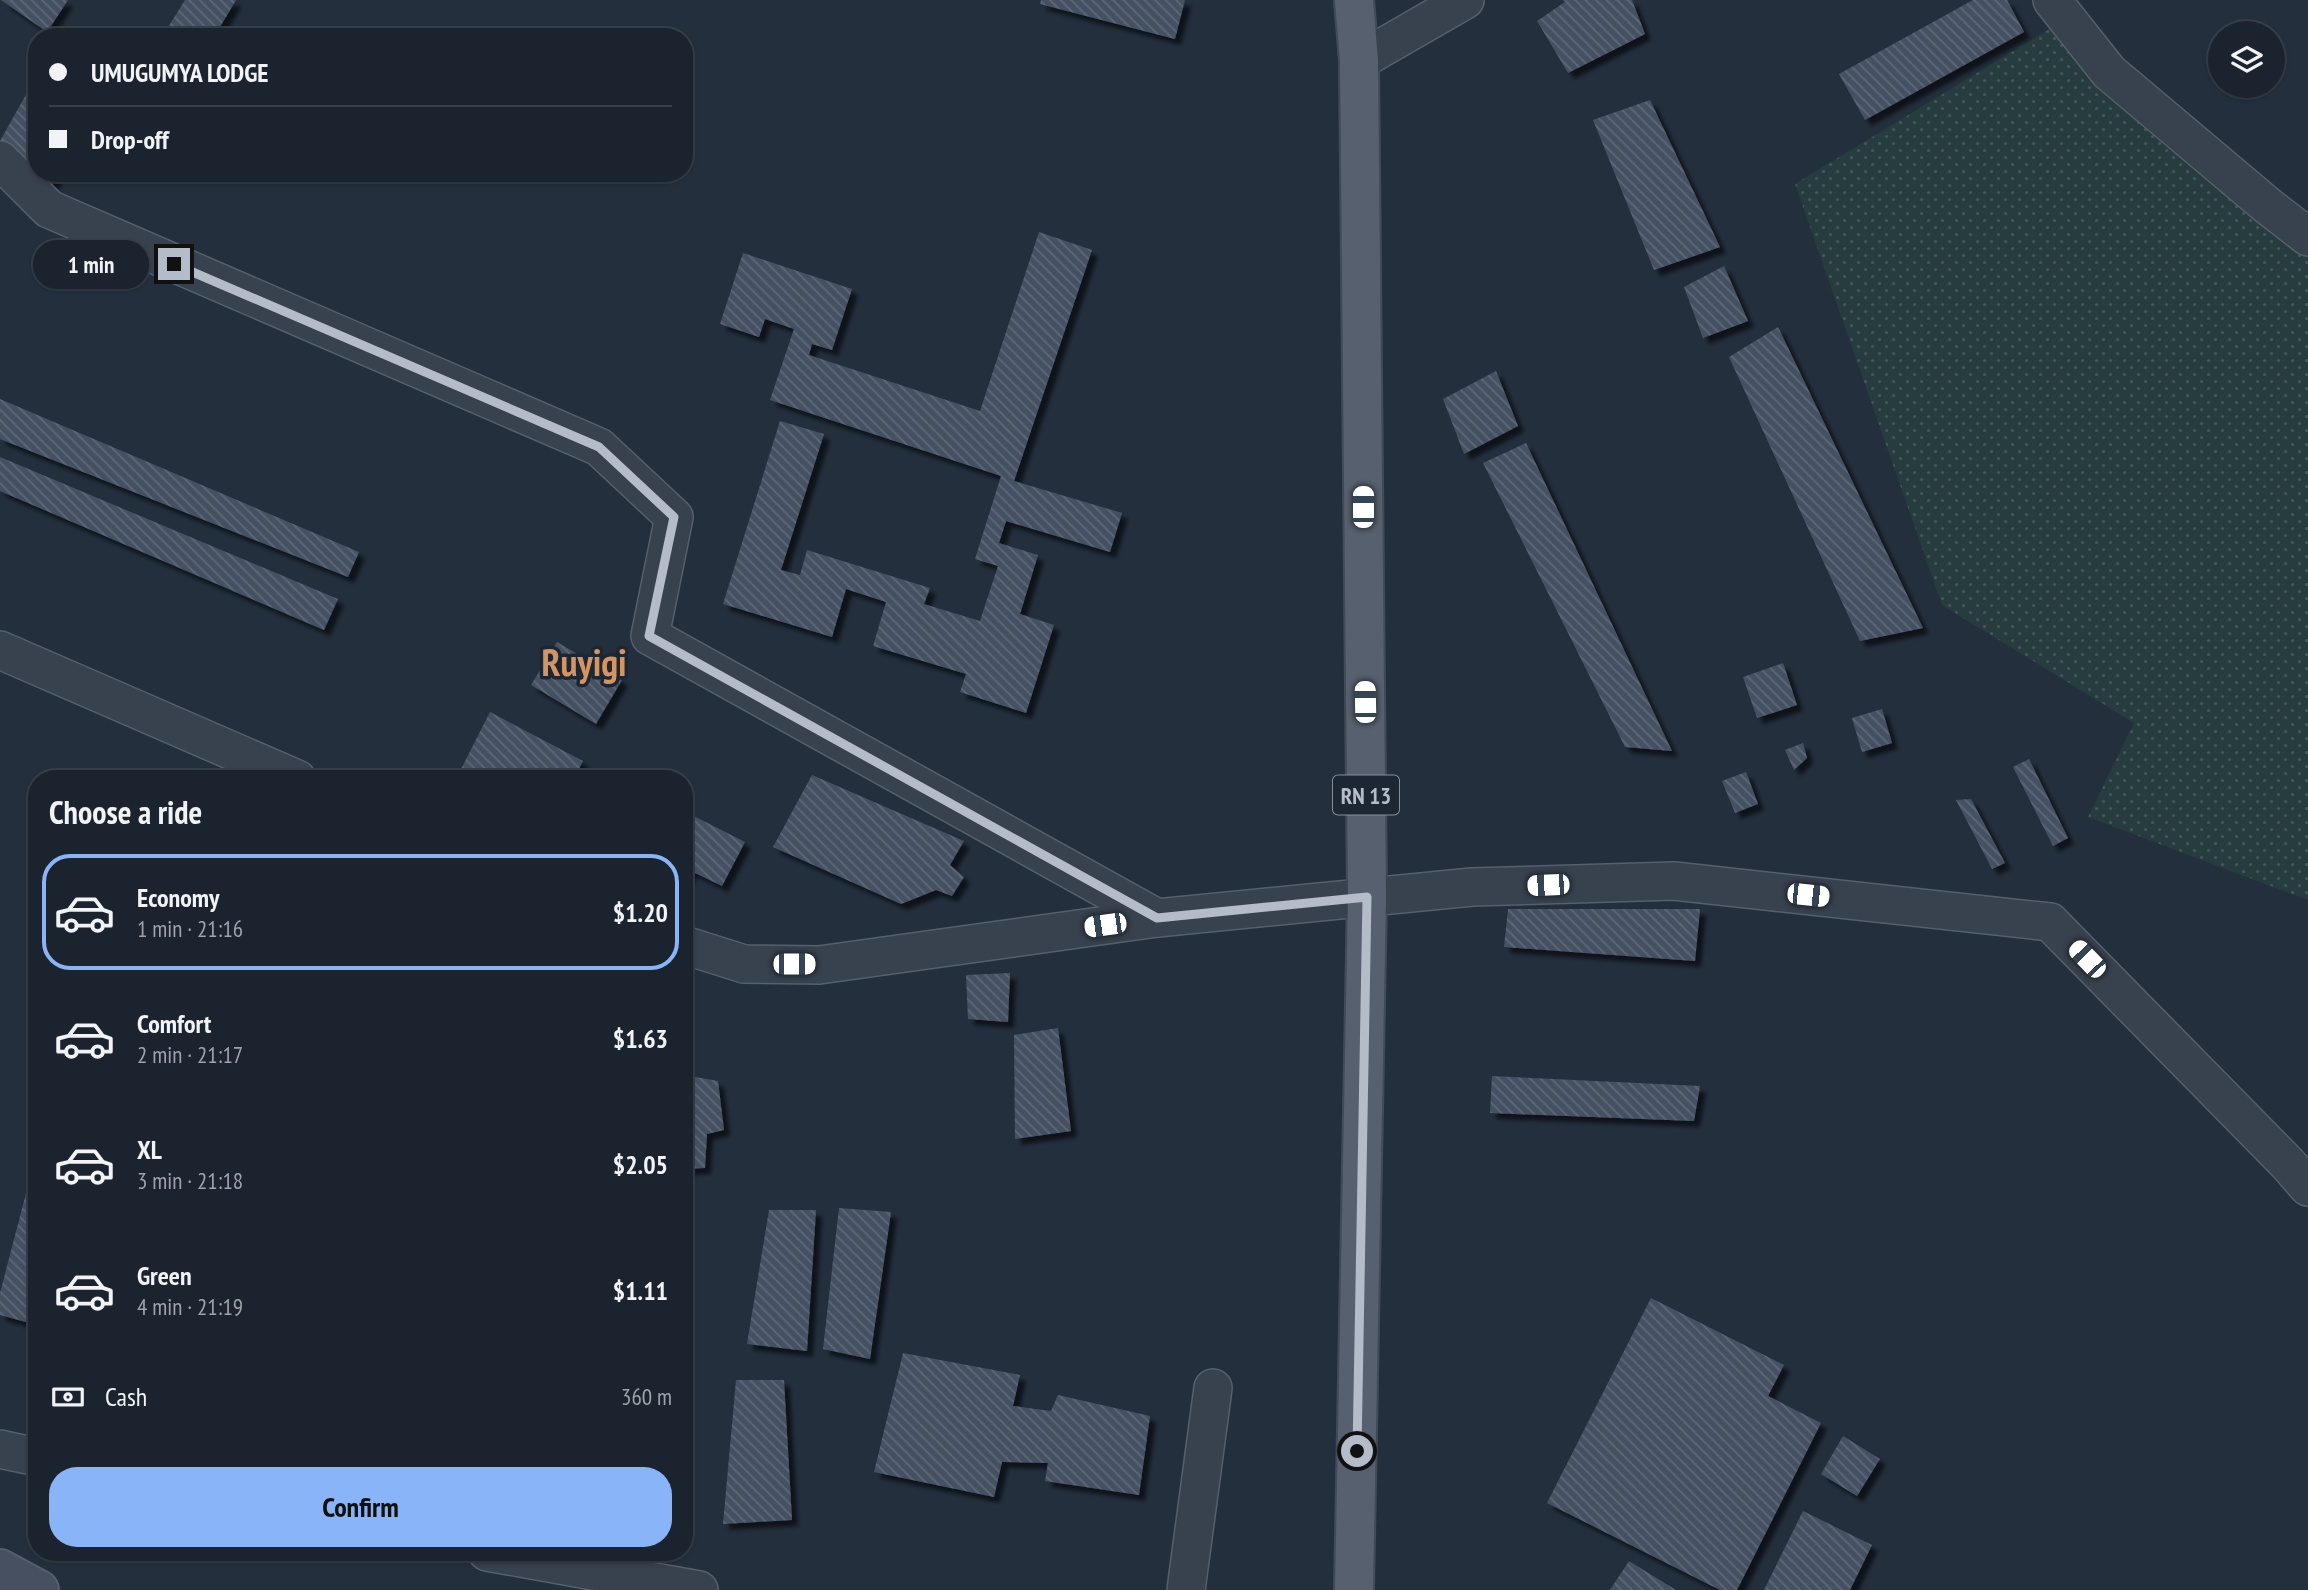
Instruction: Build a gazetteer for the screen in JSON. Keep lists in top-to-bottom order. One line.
{"streets":{"main road":["RN 13"]},"districts":["Ruyigi"],"page":{"banner":["UMUGUMYA LODGE","Drop-off"],"bubble":"1 min","heading":"Choose a ride","list":[{"name":"Economy","note":"1 min · 21:16","value":"$1.20"},{"name":"Comfort","note":"2 min · 21:17","value":"$1.63"},{"name":"XL","note":"3 min · 21:18","value":"$2.05"},{"name":"Green","note":"4 min · 21:19","value":"$1.11"}],"pay":["Cash","360 m"],"buttons":"Confirm"}}
